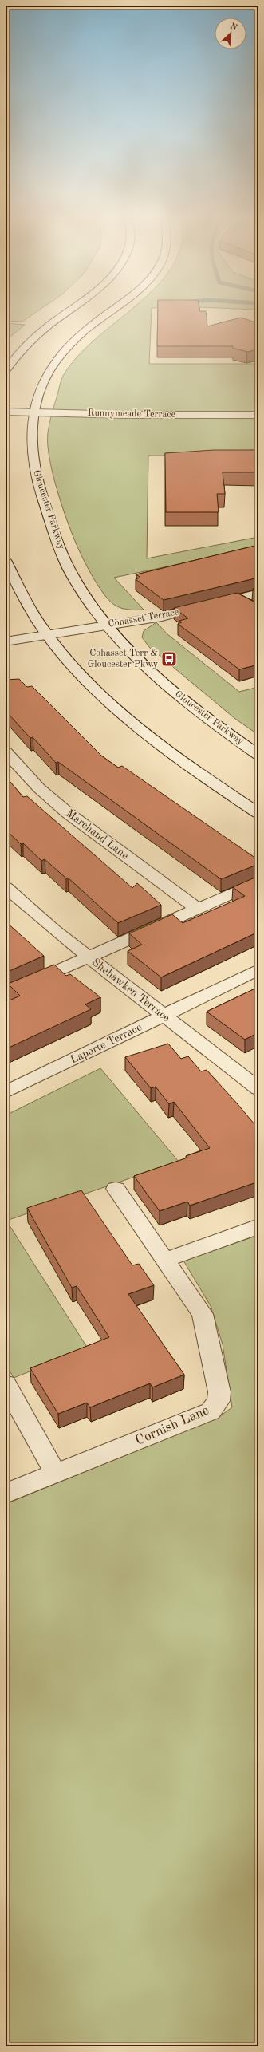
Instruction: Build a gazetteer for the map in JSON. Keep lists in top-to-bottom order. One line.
{"streets":{"main road":["Runnymeade Terrace","Gloucester Parkway","Cohasset Terrace","Marchand Lane","Shehawken Terrace","Laporte Terrace","Cornish Lane"]},"crossings":[["Runnymeade Terrace","Gloucester Parkway"],["Gloucester Parkway","Cohasset Terrace"],["Shehawken Terrace","Laporte Terrace"]],"places":{"bus stop":["Cohasset Terr & Gloucester Pkwy"]},"north":"top right"}
